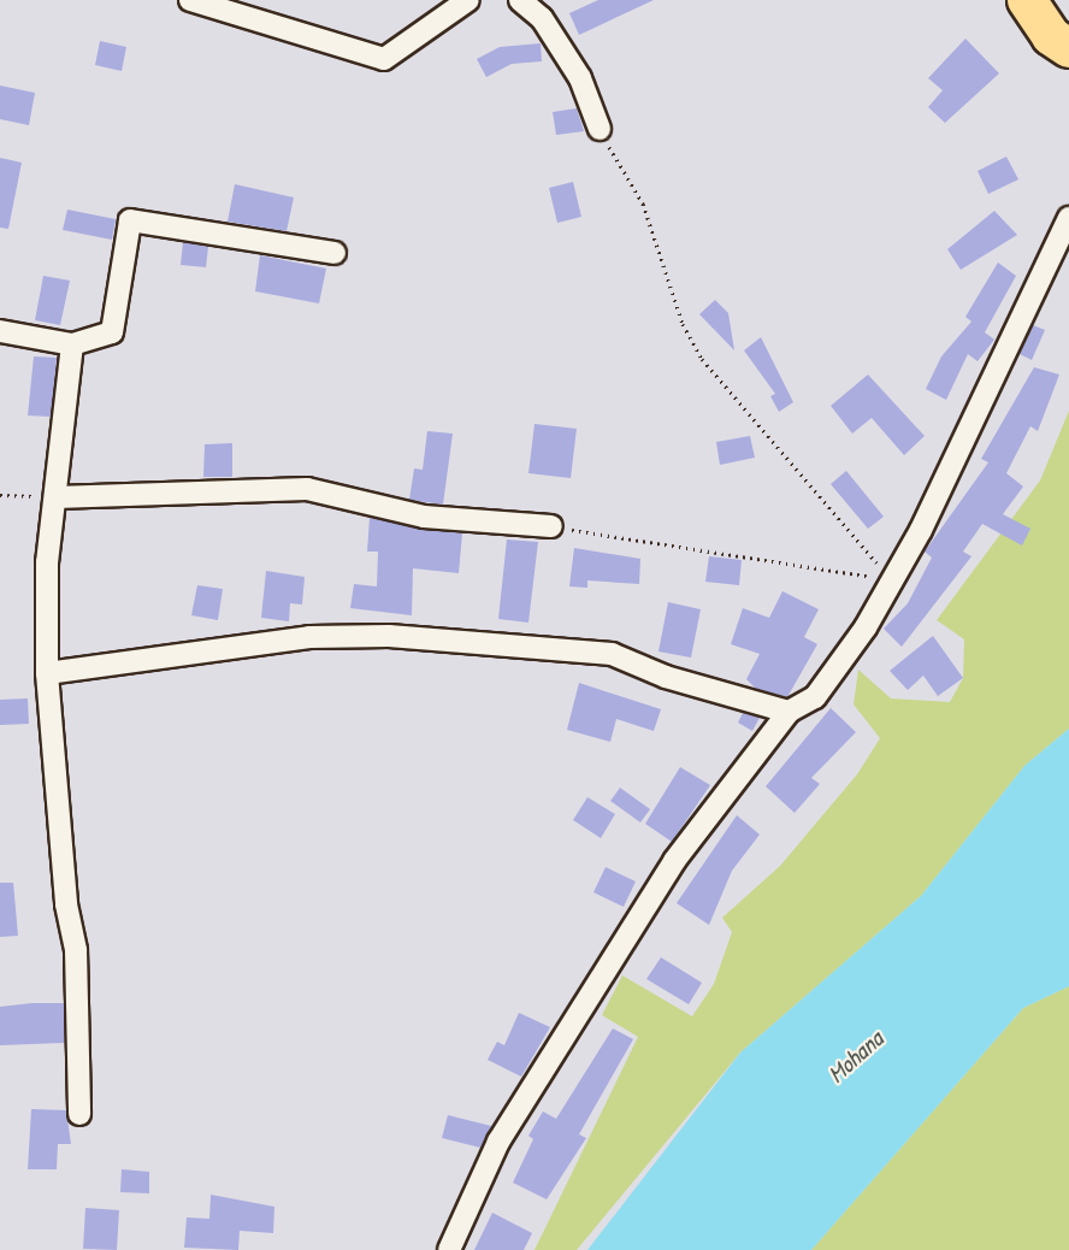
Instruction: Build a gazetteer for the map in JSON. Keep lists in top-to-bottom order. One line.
{"water":["Mohana"]}
